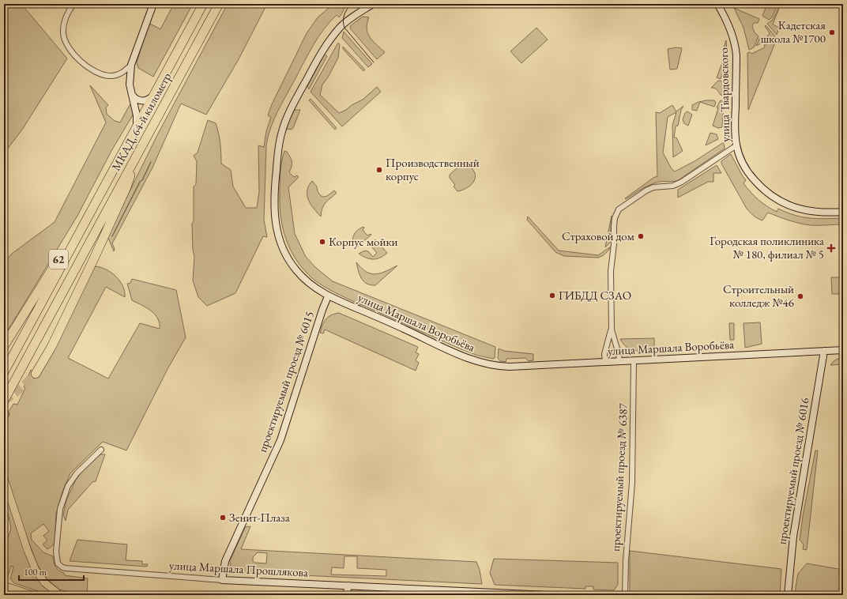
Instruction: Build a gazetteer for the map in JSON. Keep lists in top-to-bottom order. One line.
{"streets":{"highway":["МКАД, 64-й километр","62"],"street":["улица Твардовского","улица Маршала Воробьёва","проектируемый проезд № 6015","проектируемый проезд № 6016","проектируемый проезд № 6387","улица Маршала Прошлякова"]},"crossings":[["МКАД, 64-й километр","62"],["улица Маршала Воробьёва","проектируемый проезд № 6015"],["улица Маршала Воробьёва","проектируемый проезд № 6016"],["улица Маршала Воробьёва","проектируемый проезд № 6387"],["проектируемый проезд № 6015","улица Маршала Прошлякова"]],"places":{"other":["Кадетская школа №1700","Производственный корпус","Страховой дом","Корпус мойки","ГИБДД СЗАО","Строительный колледж №46","Зенит-Плаза"],"health":["Городская поликлиника № 180, филиал № 5"]},"scale_bar":"100 m"}
